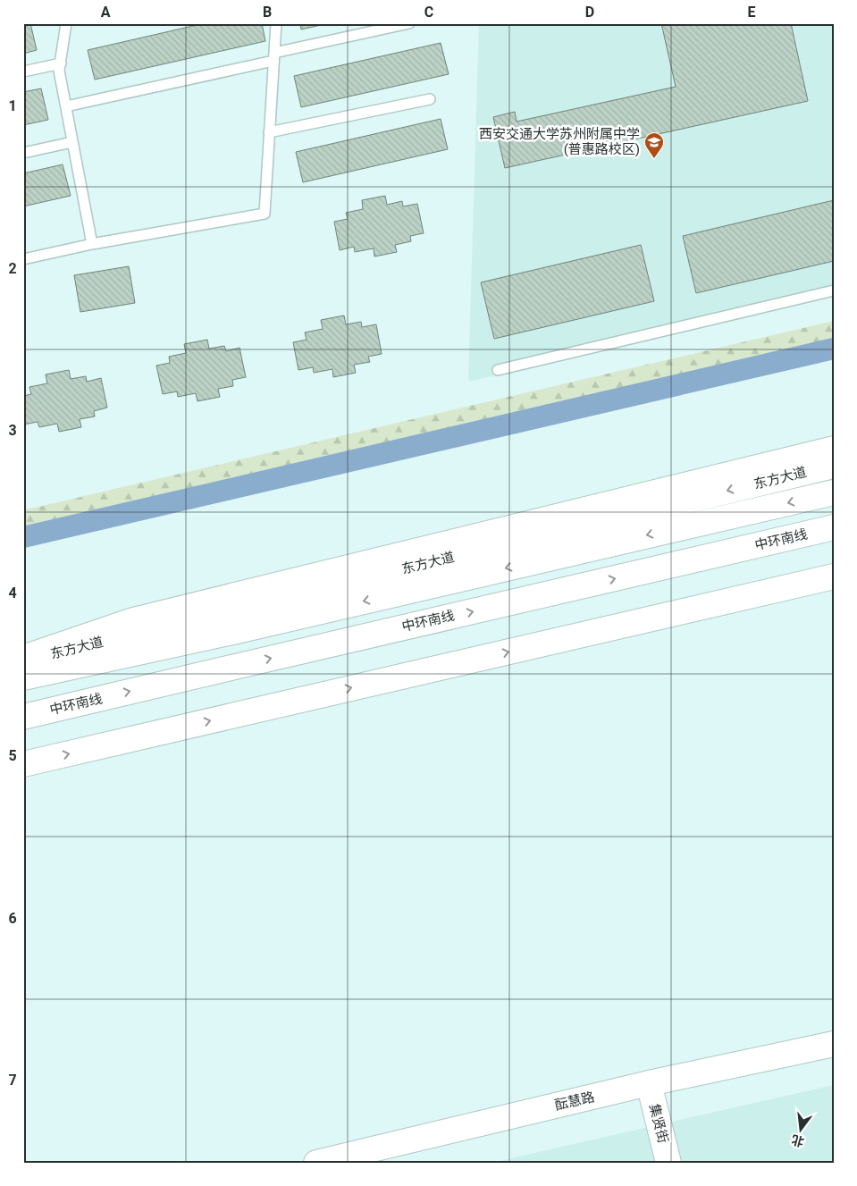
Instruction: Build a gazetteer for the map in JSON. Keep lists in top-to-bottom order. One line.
{"streets":{"main road":["东方大道","中环南线","酝慧路","集贤街"]},"crossings":[["酝慧路","集贤街"]],"places":{"school or university":["西安交通大学苏州附属中学 (普惠路校区)"]},"north":"bottom","grid":{"columns":["A","B","C","D","E"],"rows":["1","2","3","4","5","6","7"]}}
